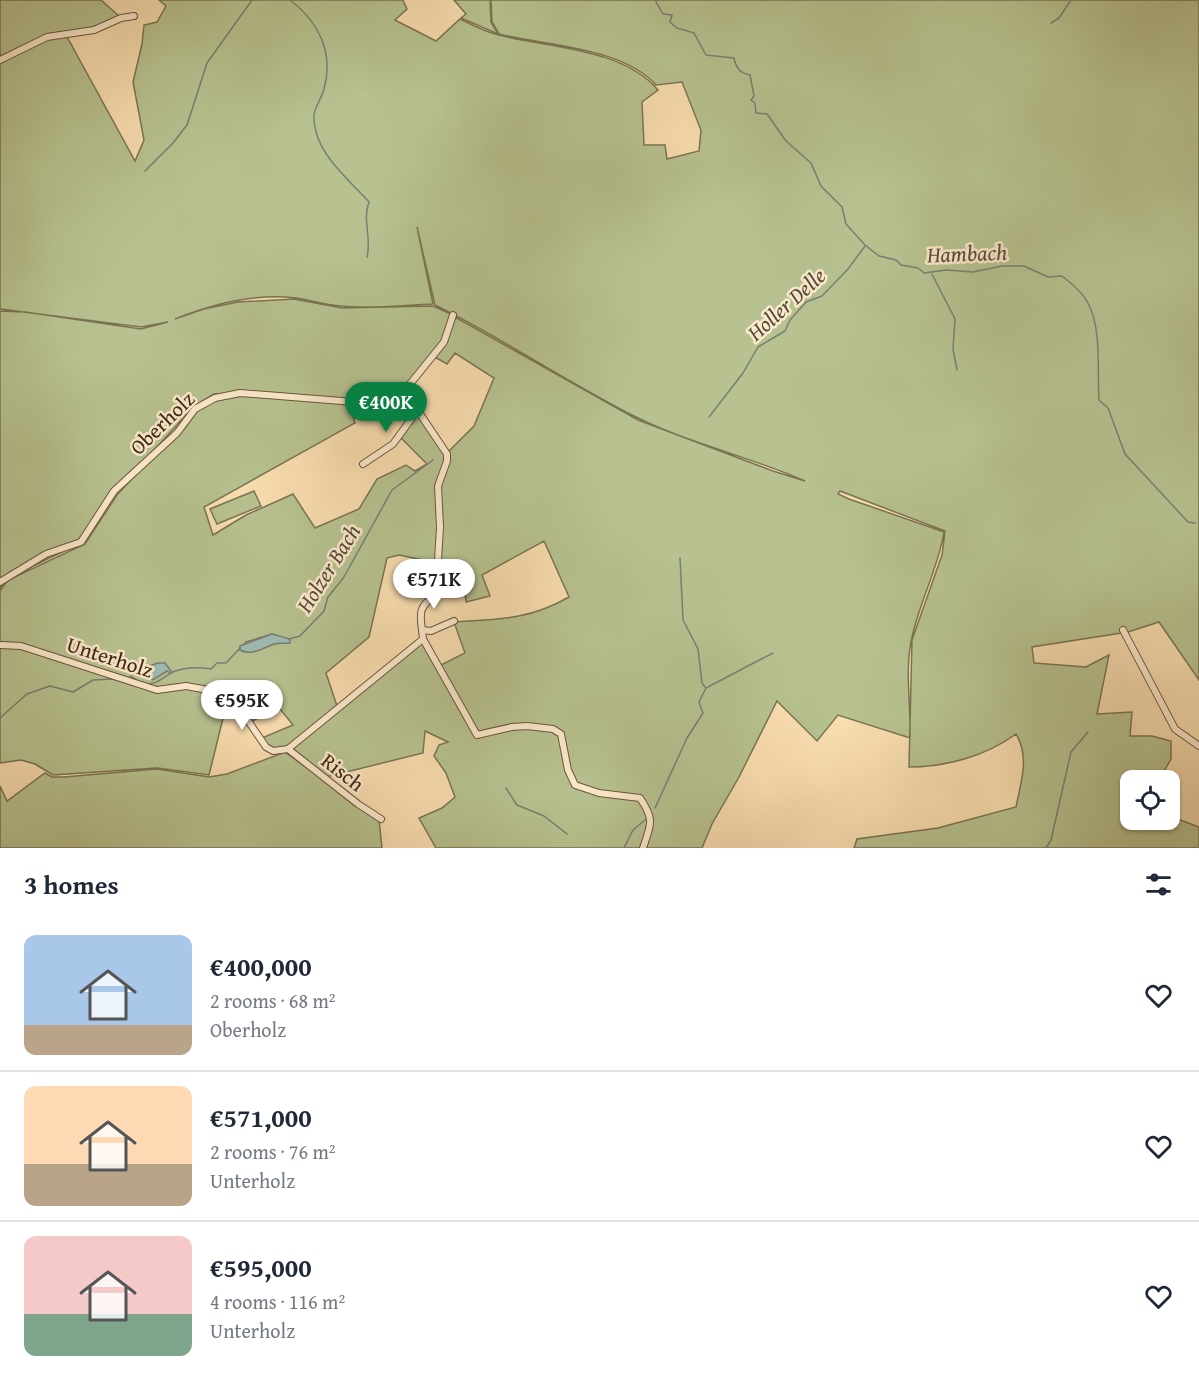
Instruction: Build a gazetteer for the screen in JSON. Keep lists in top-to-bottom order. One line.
{"streets":{"street":["Oberholz","Unterholz","Risch"]},"crossings":[["Unterholz","Risch"]],"water":["Hambach","Holler Delle","Holzer Bach"],"page":{"price":["€400K","€571K","€595K"],"heading":"3 homes","list":[{"name":"€400,000","note":"2 rooms · 68 m² · Oberholz"},{"name":"€571,000","note":"2 rooms · 76 m² · Unterholz"},{"name":"€595,000","note":"4 rooms · 116 m² · Unterholz"}]}}
